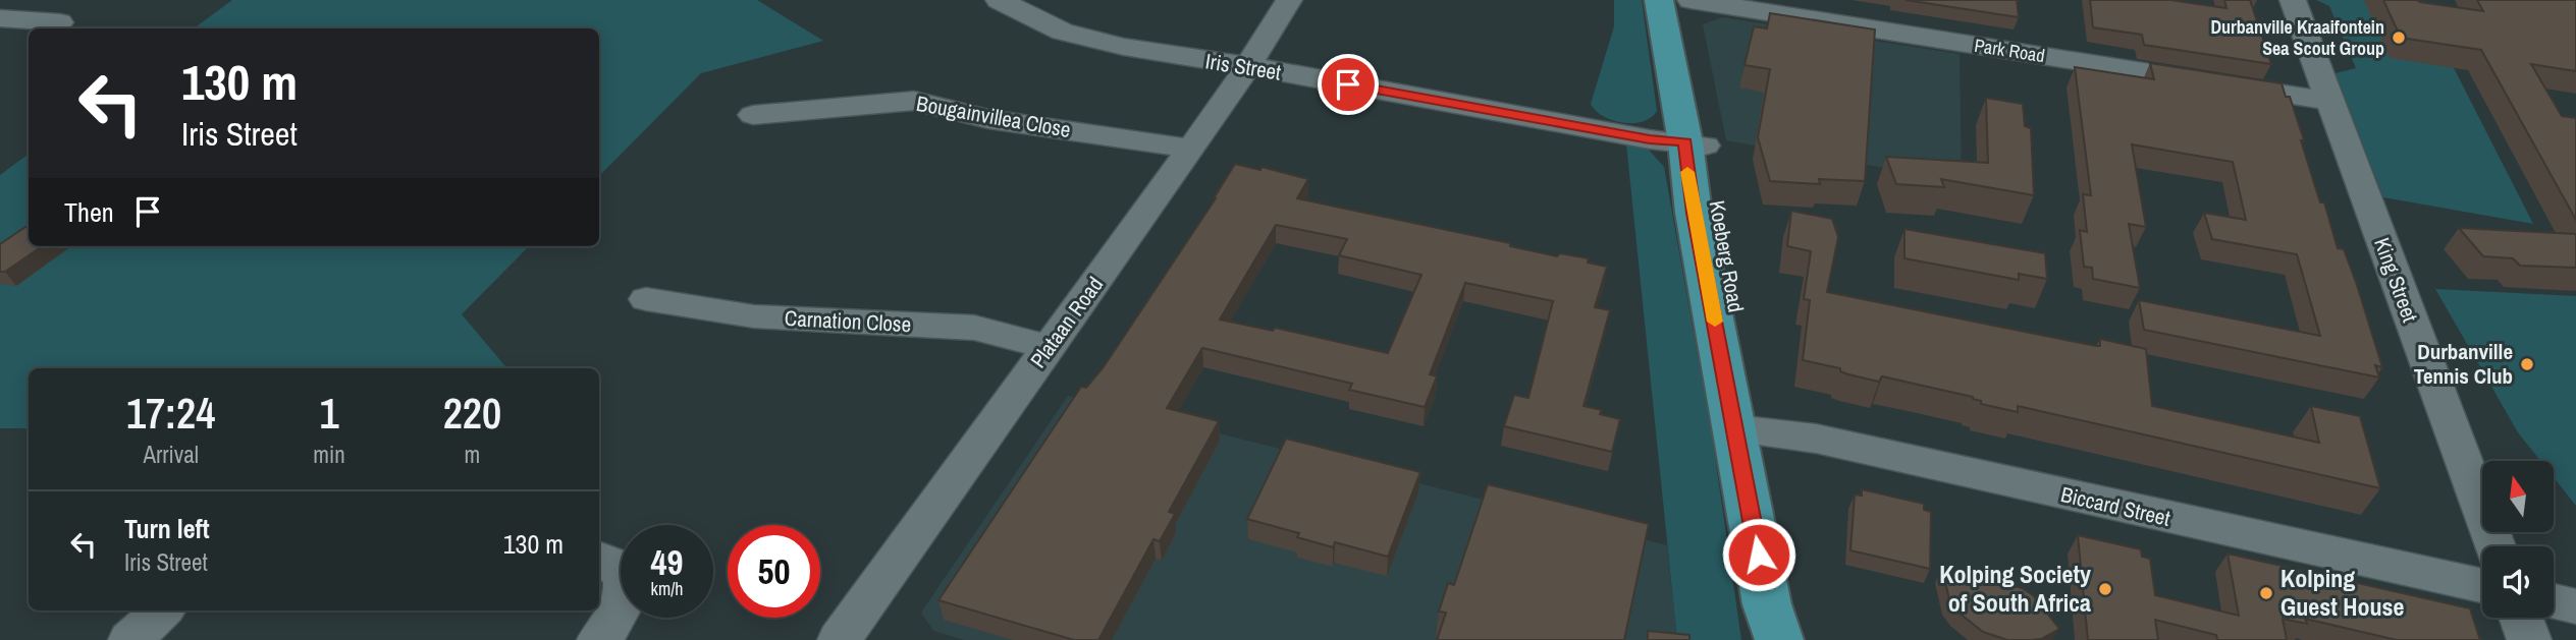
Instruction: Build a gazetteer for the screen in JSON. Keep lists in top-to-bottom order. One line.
{"streets":{"main road":["Koeberg Road"],"street":["Park Road","Iris Street","Bougainvillea Close","King Street","Carnation Close","Plataan Road","Biccard Street"]},"crossings":[["Park Road","King Street"],["Iris Street","Koeberg Road"],["Iris Street","Plataan Road"],["Bougainvillea Close","Plataan Road"],["Koeberg Road","Biccard Street"],["Carnation Close","Plataan Road"]],"places":["Durbanville Kraaifontein Sea Scout Group","Durbanville Tennis Club","Kolping Society of South Africa","Kolping Guest House"],"north":"top","page":{"turn":["130 m","Iris Street"],"then":"Then","eta":["17:24","Arrival","1","min","220","m"],"list":[{"name":"Turn left","note":"Iris Street","value":"130 m"}],"speed":"49 km/h","limit":"50"}}
